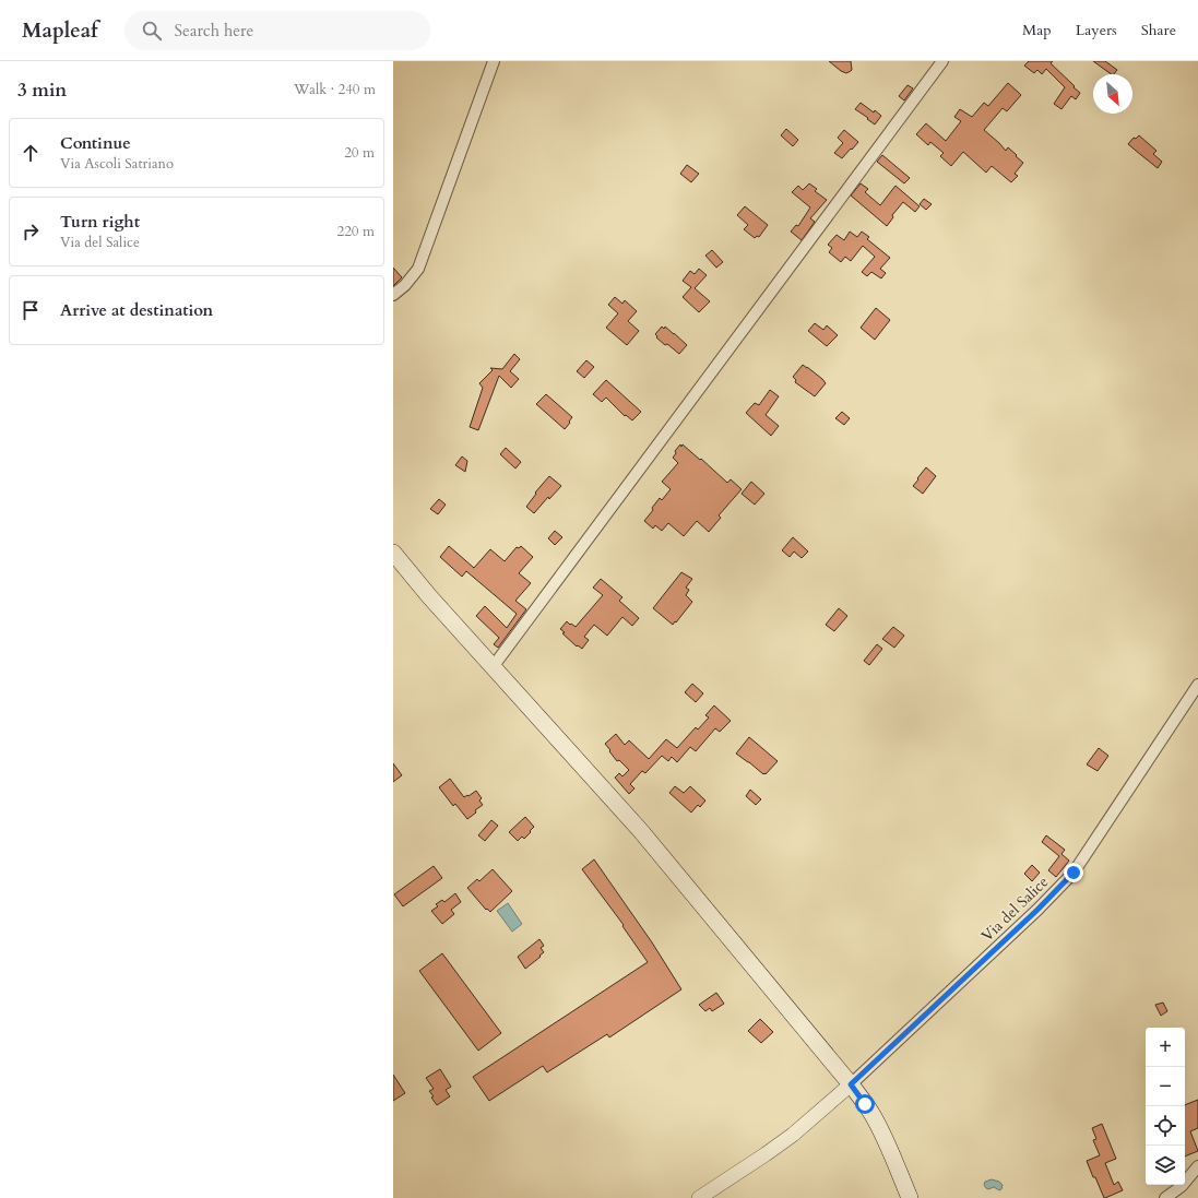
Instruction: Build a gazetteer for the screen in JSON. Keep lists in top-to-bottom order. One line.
{"streets":{"street":["Via del Salice"]},"north":"bottom right","page":{"header":"Mapleaf","search":"Search here","nav":["Map","Layers","Share"],"heading":["3 min","Walk · 240 m"],"list":[["Continue","Via Ascoli Satriano","20 m"],["Turn right","Via del Salice","220 m"],"Arrive at destination"],"map_buttons":["+","−"]}}
